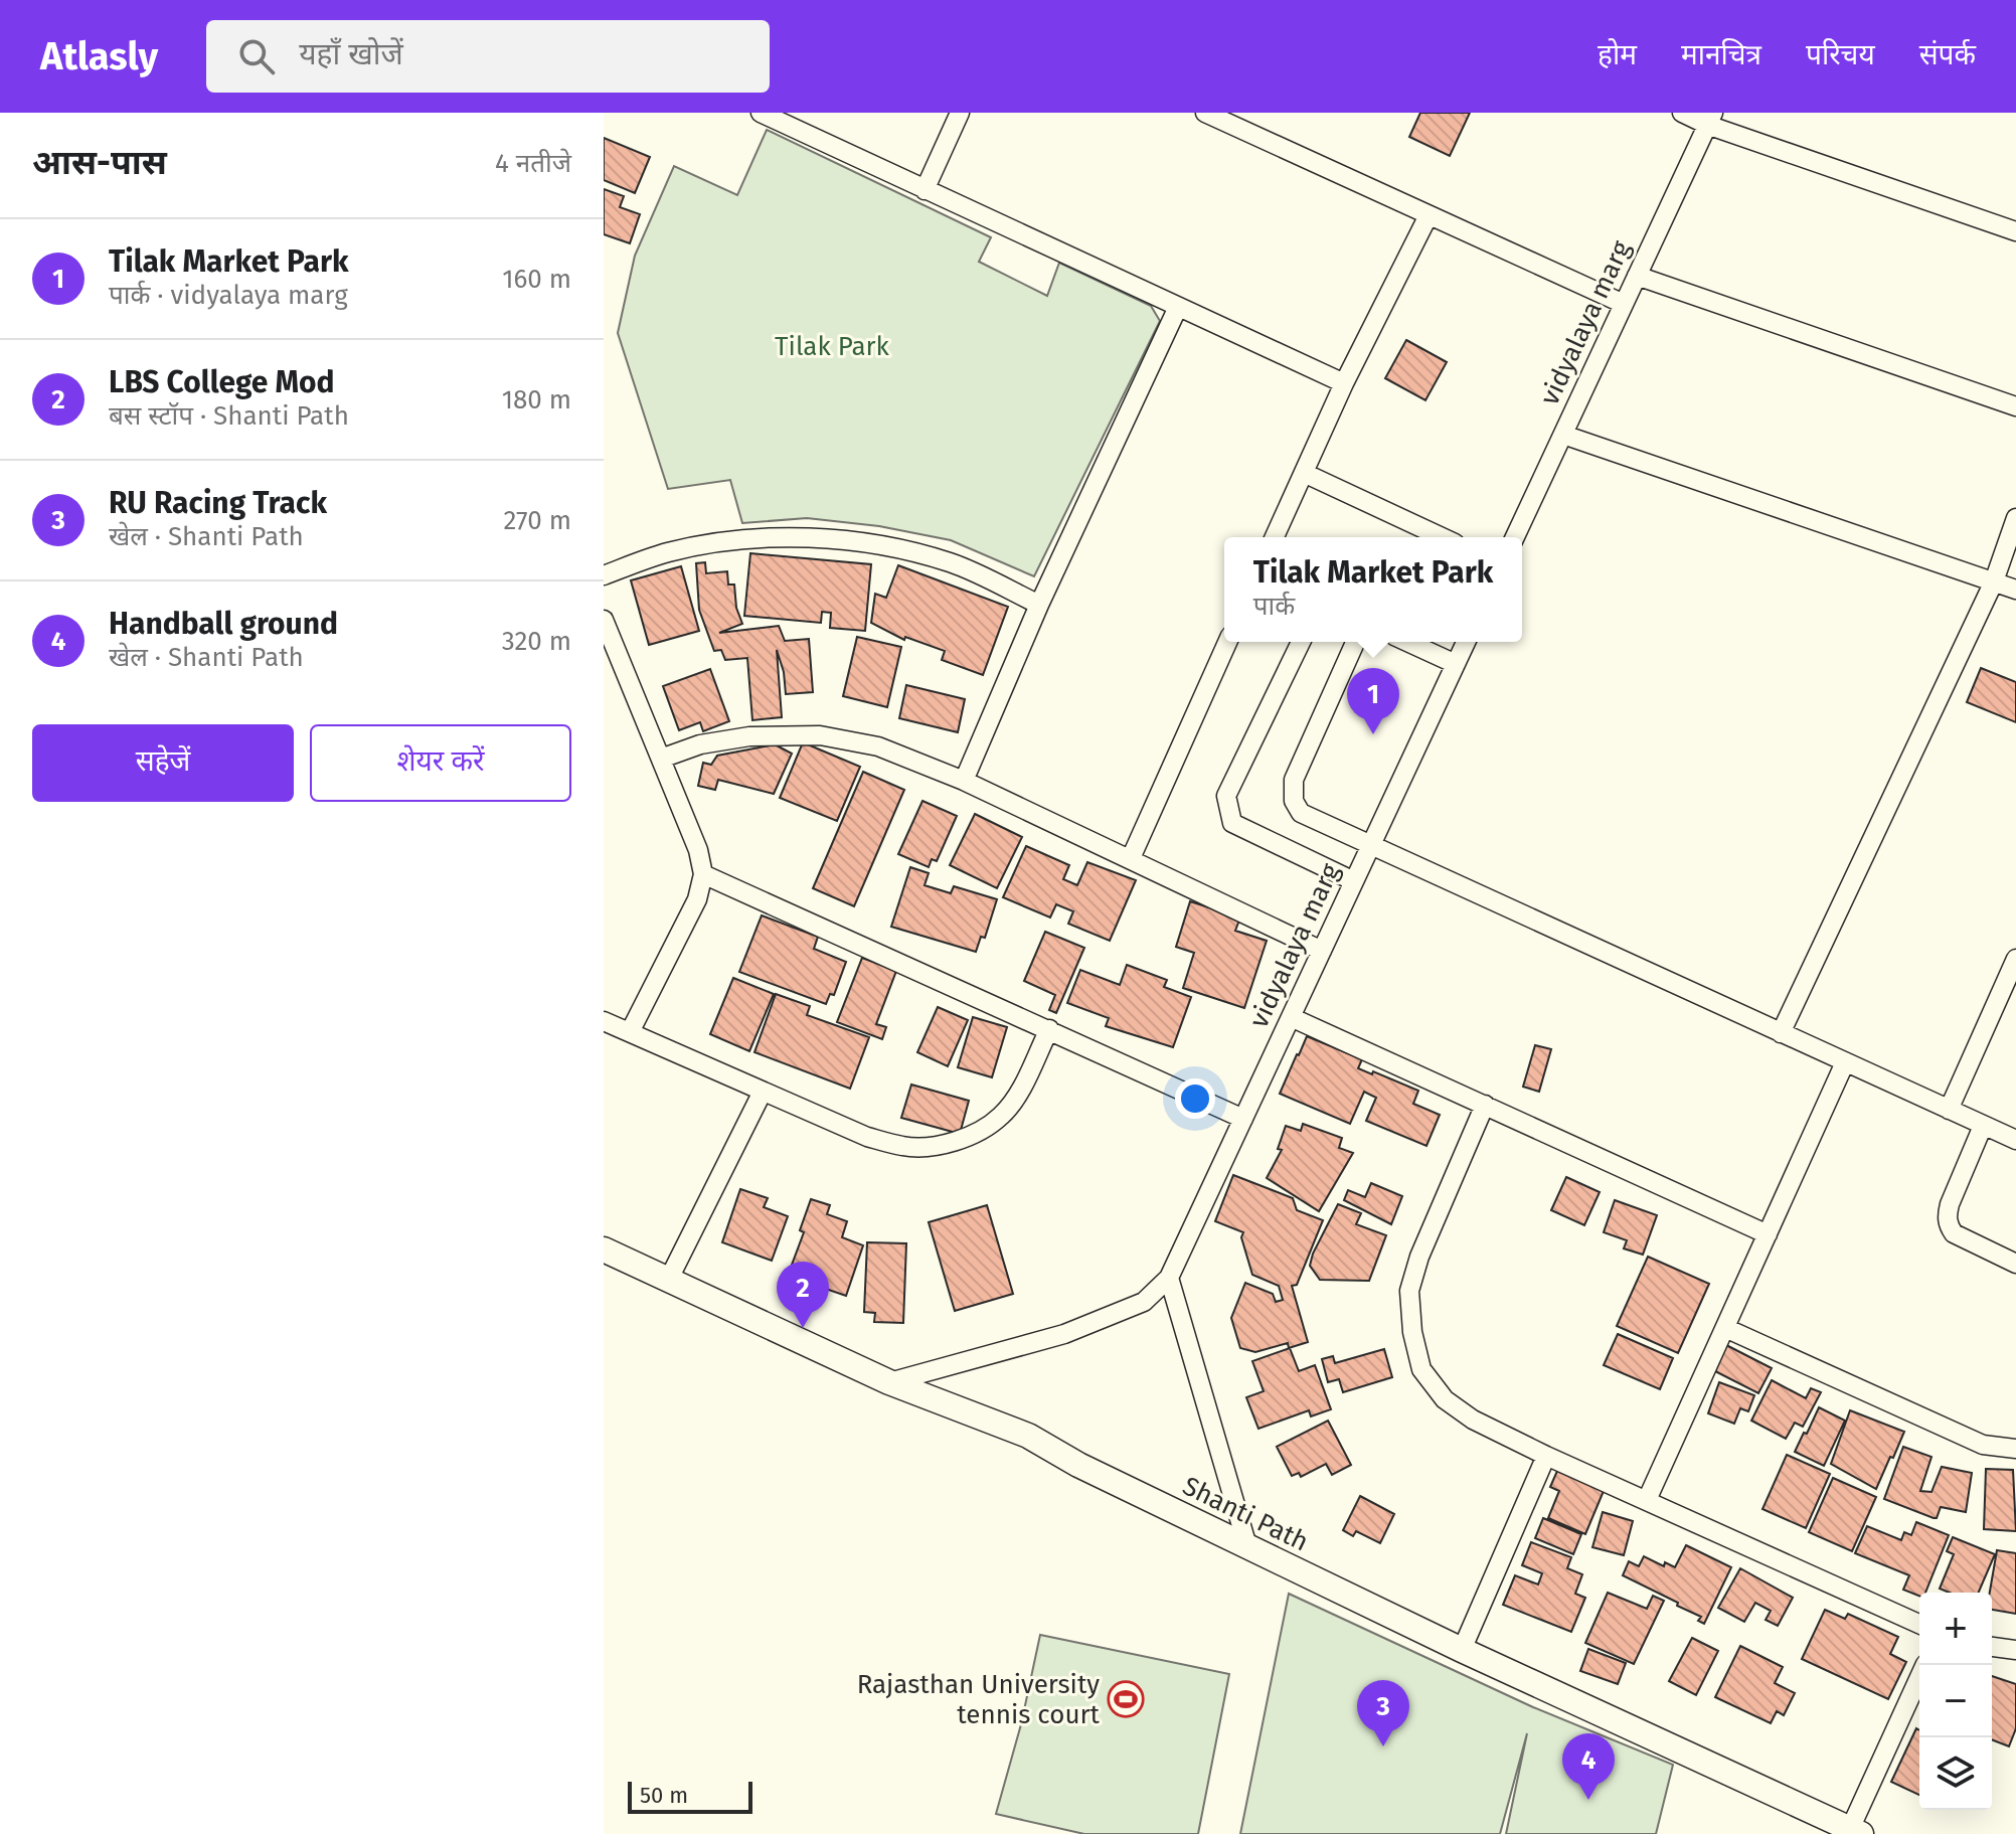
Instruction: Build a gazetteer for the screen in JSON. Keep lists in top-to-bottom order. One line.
{"streets":{"main road":["Shanti Path"],"street":["vidyalaya marg"]},"parks":["Tilak Park"],"places":{"sports":["Rajasthan University tennis court"]},"scale_bar":"50 m","page":{"header":"Atlasly","search":"यहाँ खोजें","nav":["होम","मानचित्र","परिचय","संपर्क"],"heading":["आस-पास","4 नतीजे"],"list":[{"mark":"1","name":"Tilak Market Park","note":"पार्क · vidyalaya marg","value":"160 m"},{"mark":"2","name":"LBS College Mod","note":"बस स्टॉप · Shanti Path","value":"180 m"},{"mark":"3","name":"RU Racing Track","note":"खेल · Shanti Path","value":"270 m"},{"mark":"4","name":"Handball ground","note":"खेल · Shanti Path","value":"320 m"}],"popup":["Tilak Market Park","पार्क"],"pins":["1","2","3","4"],"buttons":["सहेजें","शेयर करें"],"map_buttons":["+","−"],"scale":"50 m"}}
